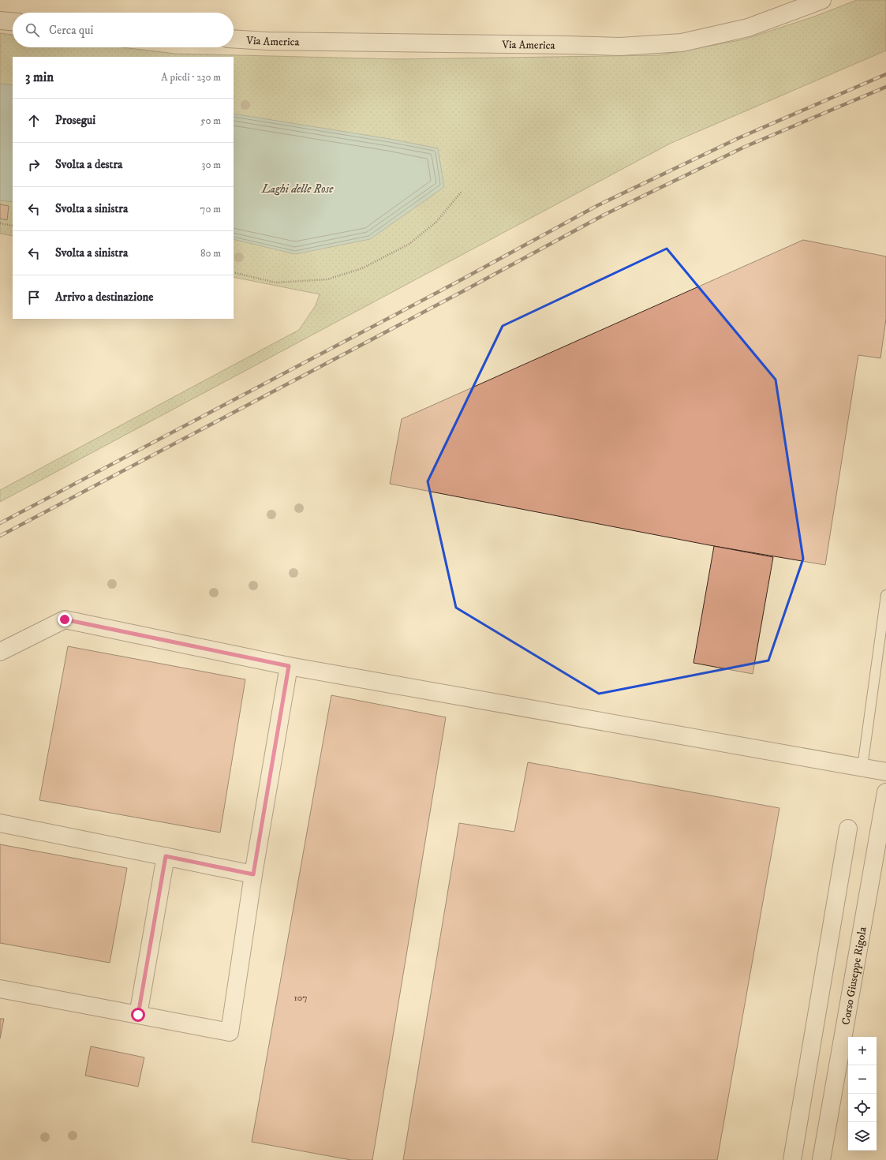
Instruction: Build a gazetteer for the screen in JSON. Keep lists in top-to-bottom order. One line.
{"streets":{"street":["Via America","Corso Giuseppe Rigola"]},"water":["Laghi delle Rose"],"house_numbers":["107"],"page":{"search":"Cerca qui","heading":["3 min","A piedi · 230 m"],"list":[["Prosegui","50 m"],["Svolta a destra","30 m"],["Svolta a sinistra","70 m"],["Svolta a sinistra","80 m"],"Arrivo a destinazione"],"map_buttons":["+","−"]}}
